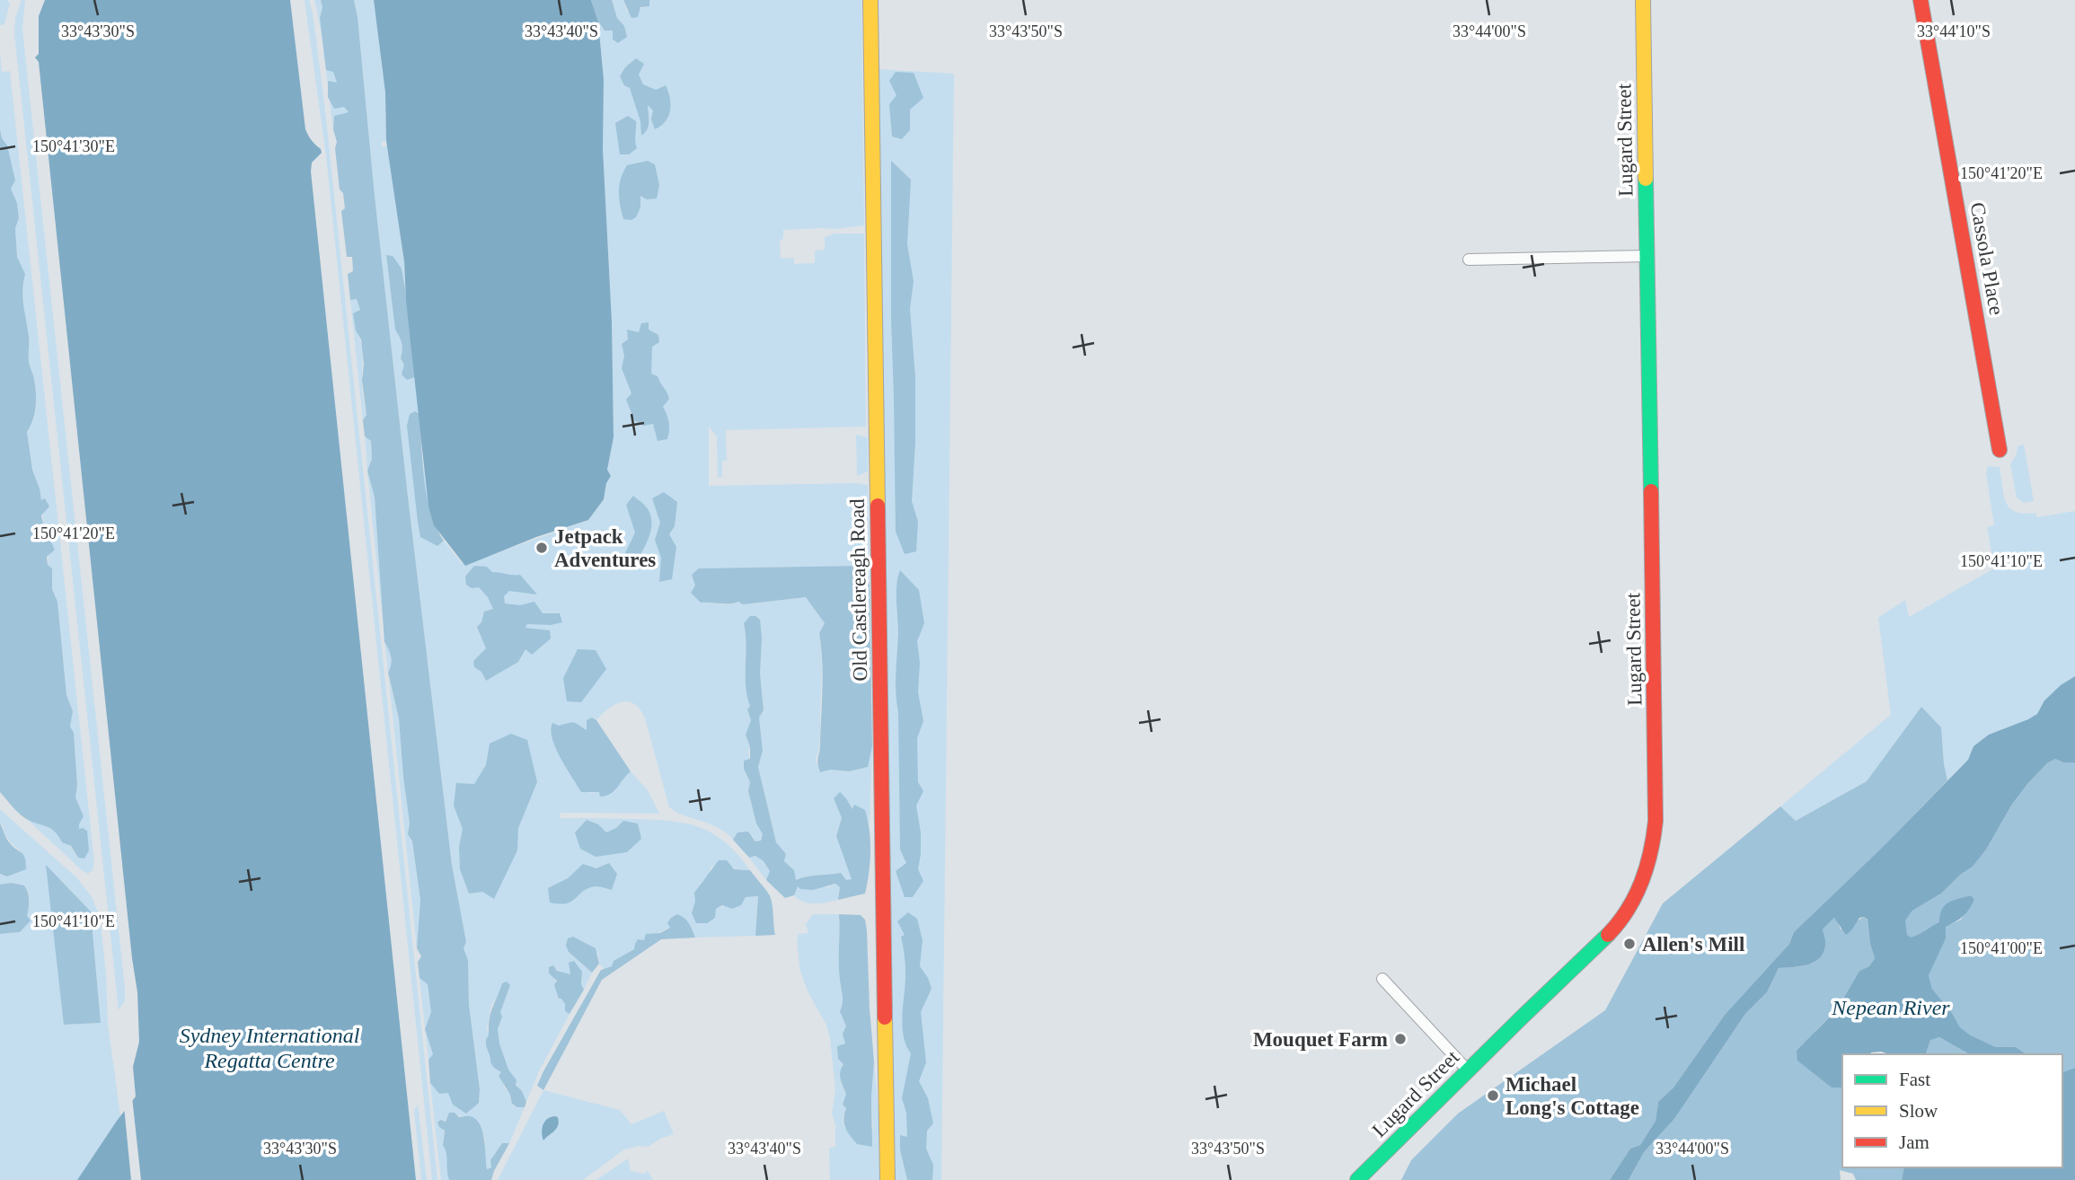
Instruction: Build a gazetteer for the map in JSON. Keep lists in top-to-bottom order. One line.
{"streets":{"street":["Lugard Street","Cassola Place","Old Castlereagh Road"]},"water":["Nepean River","Sydney International Regatta Centre"],"places":["Jetpack Adventures","Allen's Mill","Mouquet Farm","Michael Long's Cottage"],"legend":["Fast","Slow","Jam"],"coordinates":["33°43'30\"S","33°43'40\"S","33°43'50\"S","33°44'10\"S","33°44'00\"S","150°41'30\"E","150°41'20\"E","150°41'10\"E","150°41'00\"E"]}
